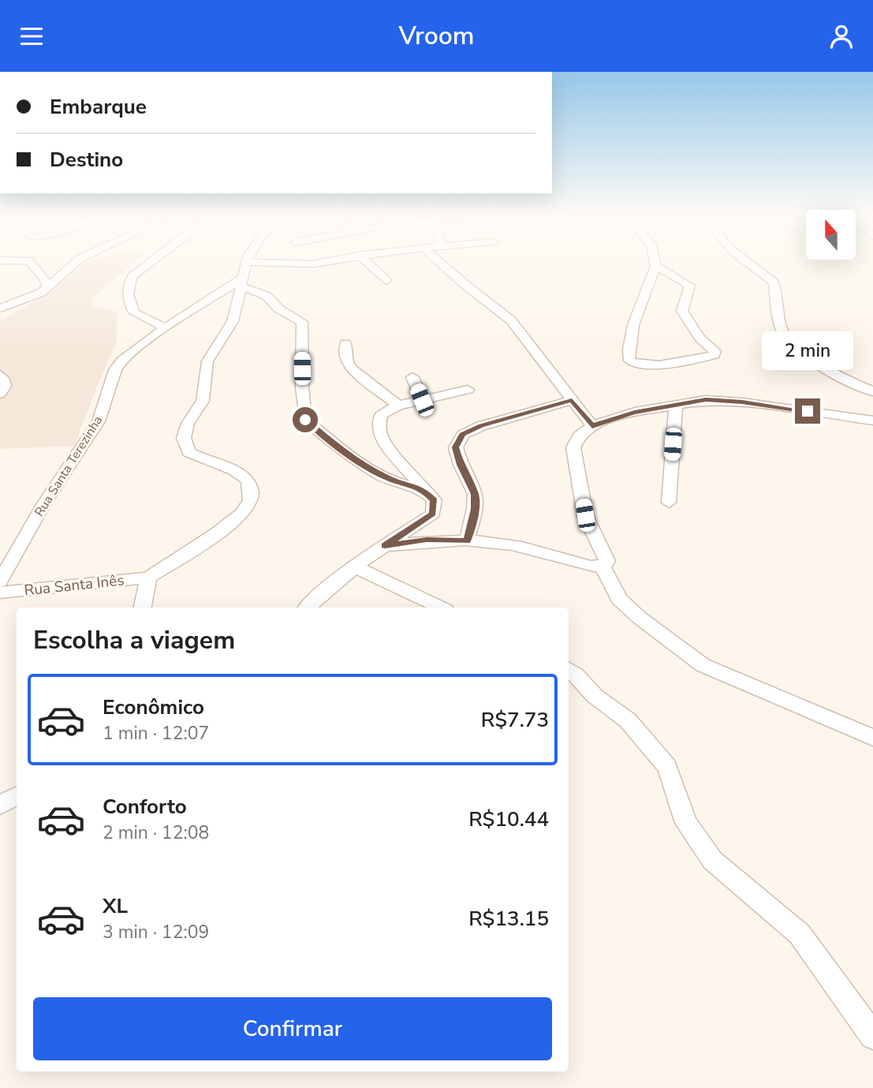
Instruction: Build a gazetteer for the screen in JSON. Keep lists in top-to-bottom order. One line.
{"streets":{"street":["Rua Santa Terezinha","Rua Santa Inês"]},"north":"top","page":{"header":"Vroom","banner":["Embarque","Destino"],"bubble":"2 min","heading":"Escolha a viagem","list":[{"name":"Econômico","note":"1 min · 12:07","value":"R$7.73"},{"name":"Conforto","note":"2 min · 12:08","value":"R$10.44"},{"name":"XL","note":"3 min · 12:09","value":"R$13.15"}],"buttons":"Confirmar"}}
